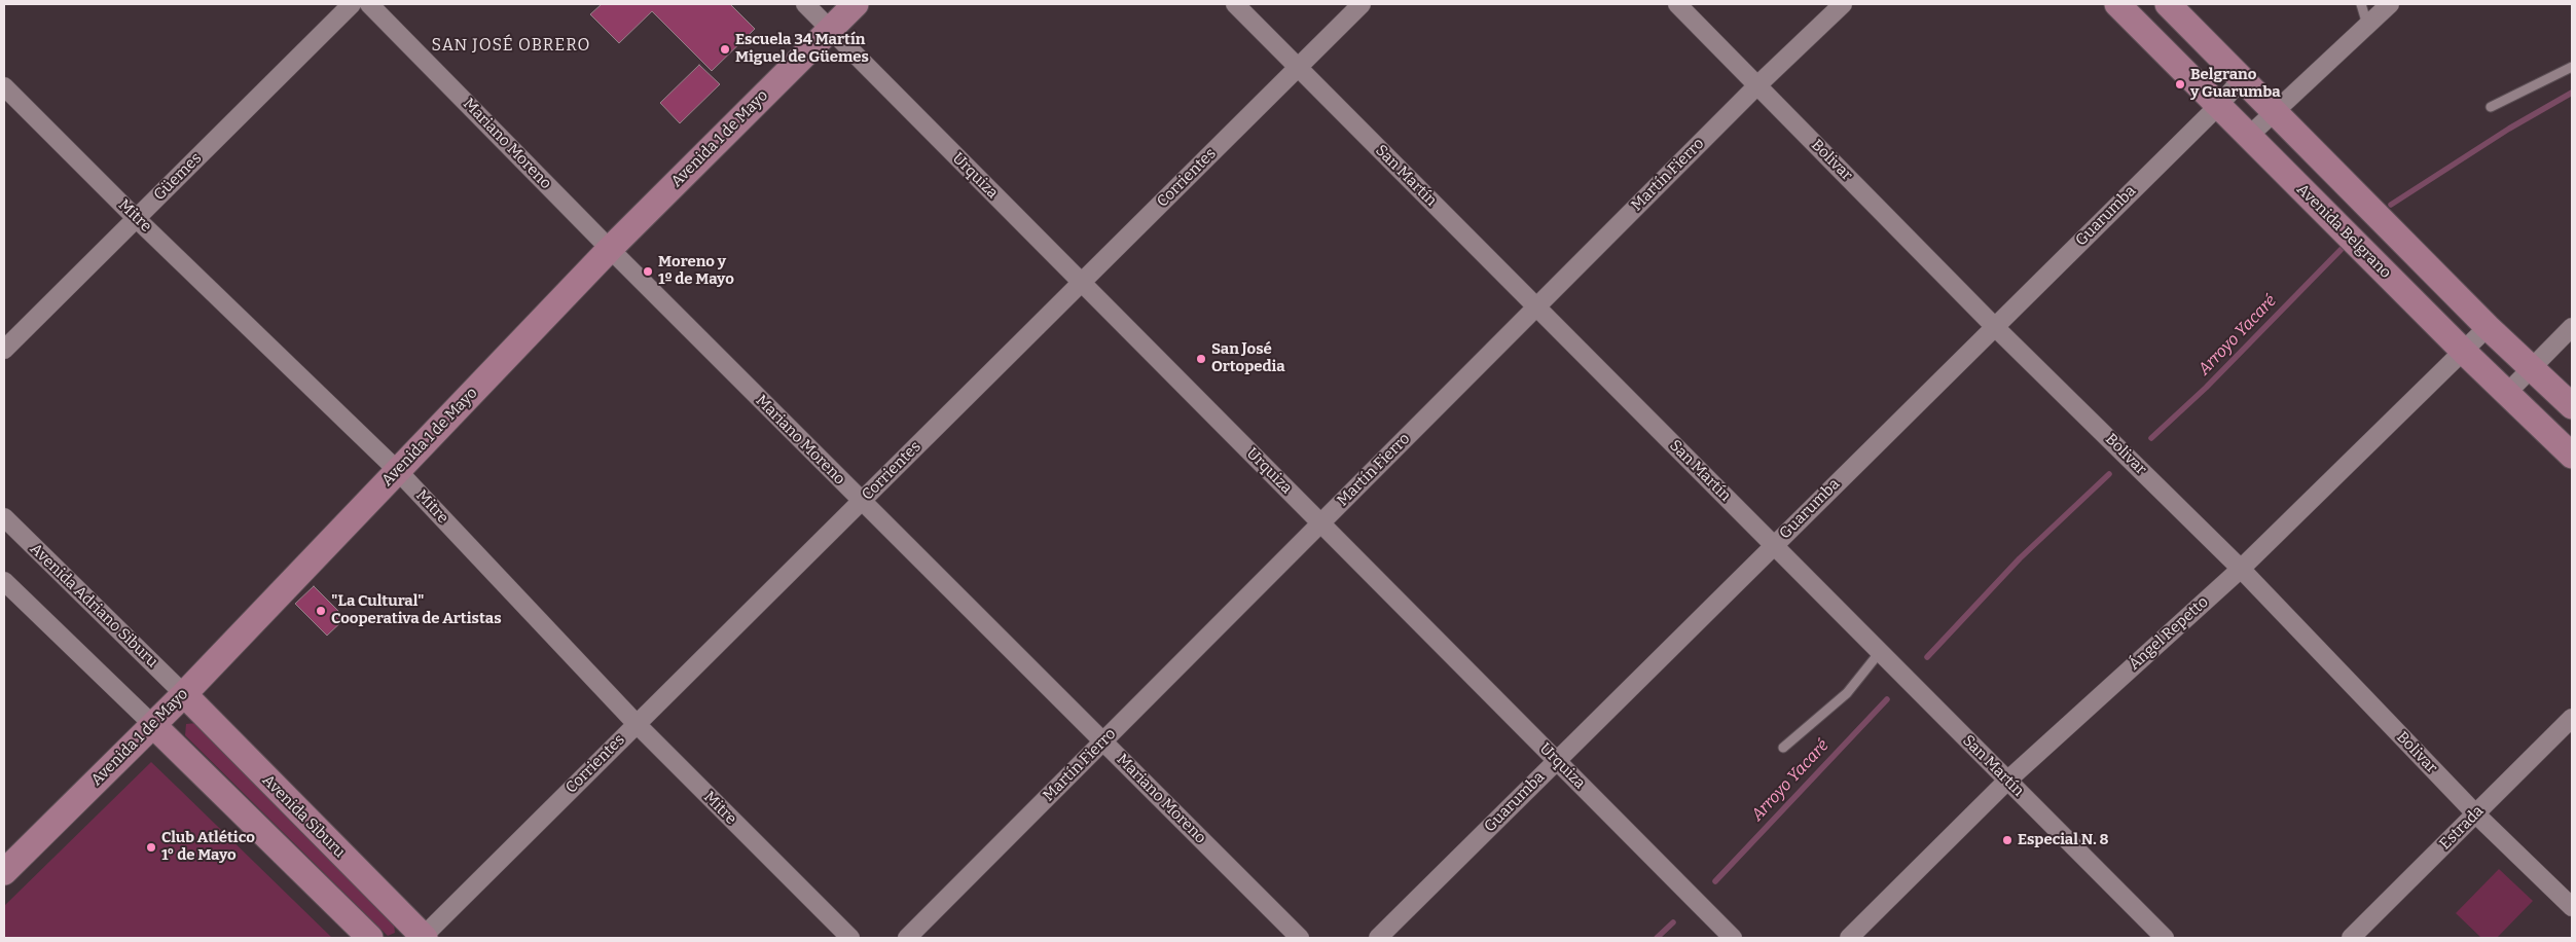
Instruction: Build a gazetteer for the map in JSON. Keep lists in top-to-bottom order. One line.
{"streets":{"main road":["Avenida 1 de Mayo","Avenida Belgrano","Avenida Siburu"],"street":["Mariano Moreno","Bolivar","Martín Fierro","Urquiza","San Martín","Güemes","Corrientes","Mitre","Guarumba","Avenida Adriano Siburu","Ángel Repetto","Estrada"]},"crossings":[["Avenida 1 de Mayo","Mariano Moreno"],["Avenida 1 de Mayo","Urquiza"],["Avenida 1 de Mayo","Mitre"],["Avenida 1 de Mayo","Avenida Adriano Siburu"],["Avenida 1 de Mayo","Avenida Siburu"],["Mariano Moreno","Martín Fierro"],["Mariano Moreno","Corrientes"],["Bolivar","Martín Fierro"],["Bolivar","Guarumba"],["Bolivar","Ángel Repetto"],["Bolivar","Estrada"],["Martín Fierro","Urquiza"],["Martín Fierro","San Martín"],["Urquiza","Corrientes"],["Urquiza","Guarumba"],["San Martín","Corrientes"],["San Martín","Guarumba"],["San Martín","Ángel Repetto"],["Güemes","Mitre"],["Corrientes","Mitre"],["Corrientes","Avenida Siburu"],["Guarumba","Avenida Belgrano"],["Avenida Belgrano","Ángel Repetto"],["Avenida Adriano Siburu","Avenida Siburu"]],"districts":["SAN JOSÉ OBRERO"],"water":["Arroyo Yacaré"],"places":["Escuela 34 Martín Miguel de Güemes","Belgrano y Guarumba","Moreno y 1º de Mayo","San José Ortopedia","\"La Cultural\" Cooperativa de Artistas","Especial N. 8","Club Atlético 1° de Mayo"]}
